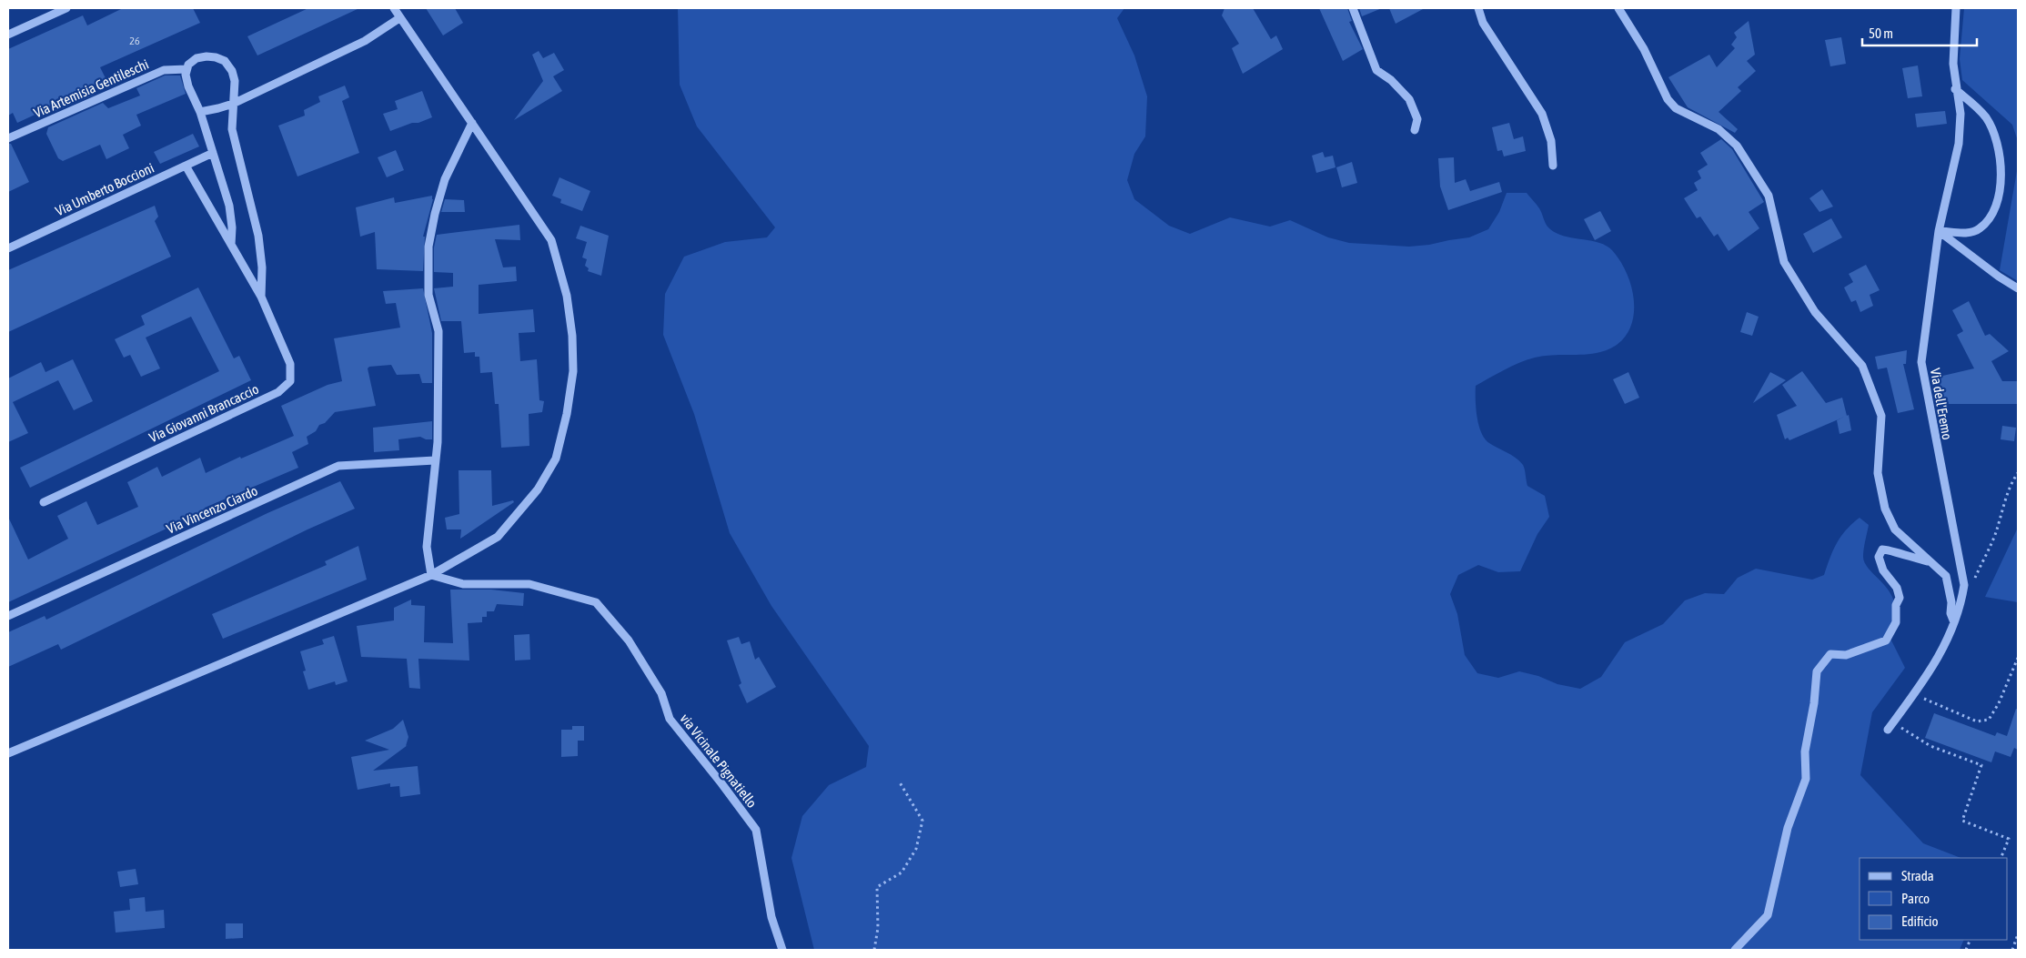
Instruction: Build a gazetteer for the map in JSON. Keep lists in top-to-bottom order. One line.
{"streets":{"street":["Via Artemisia Gentileschi","Via Umberto Boccioni","Via dell'Eremo","Via Giovanni Brancaccio","Via Vincenzo Ciardo","via Vicinale Pignatiello"]},"crossings":[["Via Artemisia Gentileschi","Via Giovanni Brancaccio"],["Via Umberto Boccioni","Via Giovanni Brancaccio"]],"house_numbers":["26"],"legend":["Strada","Parco","Edificio"],"scale_bar":"50 m"}
